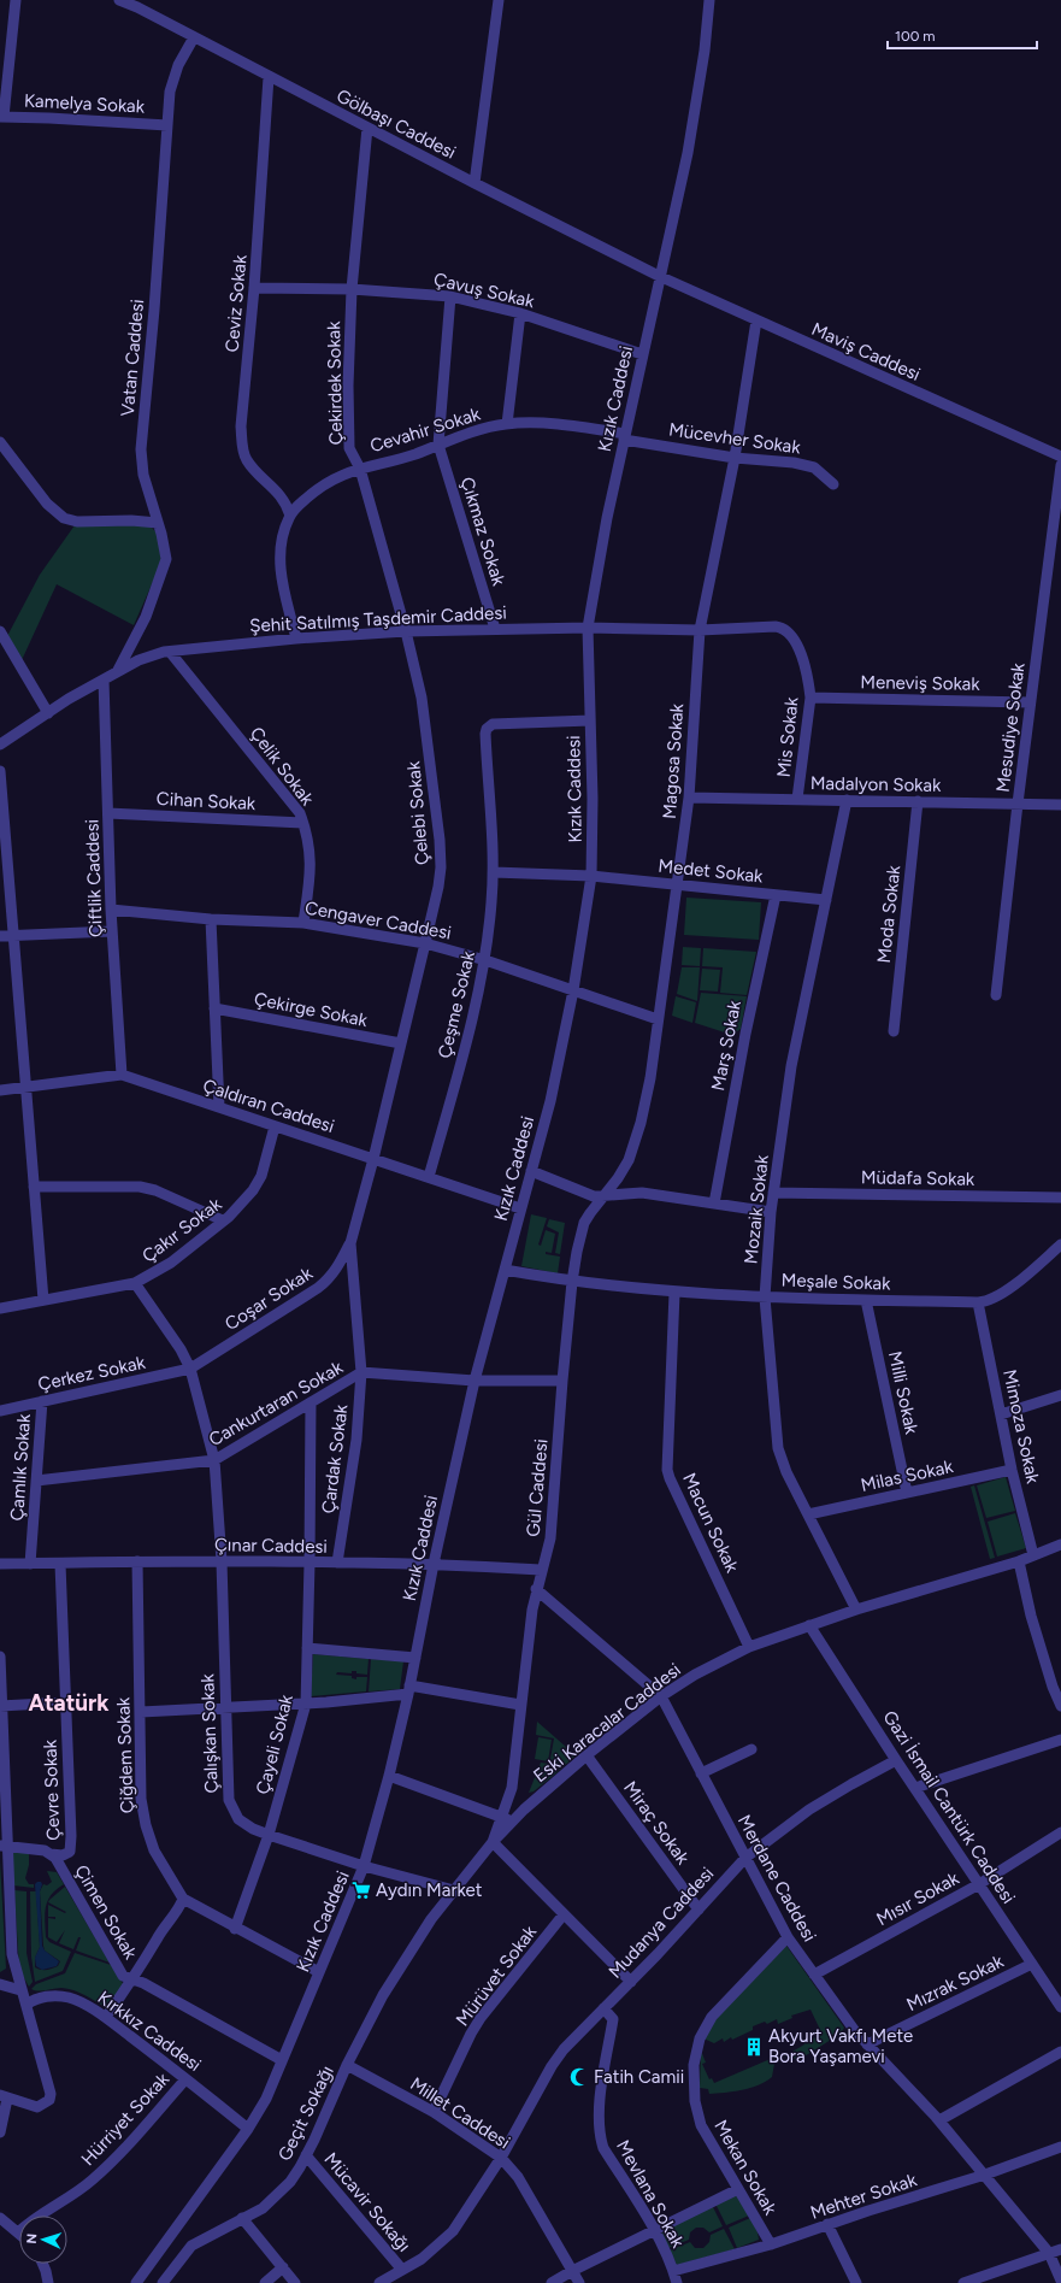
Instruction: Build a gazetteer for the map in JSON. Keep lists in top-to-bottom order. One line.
{"streets":{"street":["Kamelya Sokak","Gölbaşı Caddesi","Çavuş Sokak","Ceviz Sokak","Maviş Caddesi","Vatan Caddesi","Çekirdek Sokak","Kızık Caddesi","Cevahir Sokak","Mücevher Sokak","Çıkmaz Sokak","Şehit Satılmış Taşdemir Caddesi","Meneviş Sokak","Mesudiye Sokak","Mis Sokak","Magosa Sokak","Çelik Sokak","Madalyon Sokak","Cihan Sokak","Çelebi Sokak","Medet Sokak","Çiftlik Caddesi","Moda Sokak","Cengaver Caddesi","Çeşme Sokak","Çekirge Sokak","Marş Sokak","Çaldıran Caddesi","Müdafa Sokak","Mozaik Sokak","Çakır Sokak","Meşale Sokak","Coşar Sokak","Çerkez Sokak","Milli Sokak","Cankurtaran Sokak","Mimoza Sokak","Çardak Sokak","Çamlık Sokak","Milas Sokak","Gül Caddesi","Macun Sokak","Çınar Caddesi","Eski Karacalar Caddesi","Çalışkan Sokak","Çayeli Sokak","Çiğdem Sokak","Çevre Sokak","Gazi İsmail Cantürk Caddesi","Miraç Sokak","Merdane Caddesi","Mısır Sokak","Çimen Sokak","Mudanya Caddesi","Mürüvet Sokak","Mızrak Sokak","Kırkkız Caddesi","Geçit Sokağı","Millet Caddesi","Hürriyet Sokak","Mekan Sokak","Mevlana Sokak","Mehter Sokak","Mücavir Sokağı"]},"crossings":[["Kamelya Sokak","Vatan Caddesi"],["Gölbaşı Caddesi","Ceviz Sokak"],["Gölbaşı Caddesi","Maviş Caddesi"],["Gölbaşı Caddesi","Vatan Caddesi"],["Gölbaşı Caddesi","Çekirdek Sokak"],["Gölbaşı Caddesi","Kızık Caddesi"],["Çavuş Sokak","Ceviz Sokak"],["Çavuş Sokak","Çekirdek Sokak"],["Çavuş Sokak","Kızık Caddesi"],["Ceviz Sokak","Cevahir Sokak"],["Maviş Caddesi","Kızık Caddesi"],["Maviş Caddesi","Magosa Sokak"],["Vatan Caddesi","Şehit Satılmış Taşdemir Caddesi"],["Çekirdek Sokak","Cevahir Sokak"],["Çekirdek Sokak","Şehit Satılmış Taşdemir Caddesi"],["Çekirdek Sokak","Çelebi Sokak"],["Kızık Caddesi","Cevahir Sokak"],["Kızık Caddesi","Mücevher Sokak"],["Kızık Caddesi","Şehit Satılmış Taşdemir Caddesi"],["Kızık Caddesi","Medet Sokak"],["Kızık Caddesi","Cengaver Caddesi"],["Kızık Caddesi","Çeşme Sokak"],["Kızık Caddesi","Çaldıran Caddesi"],["Kızık Caddesi","Meşale Sokak"],["Kızık Caddesi","Cankurtaran Sokak"],["Kızık Caddesi","Çınar Caddesi"],["Kızık Caddesi","Çalışkan Sokak"],["Kızık Caddesi","Çiğdem Sokak"],["Kızık Caddesi","Çimen Sokak"],["Kızık Caddesi","Kırkkız Caddesi"],["Cevahir Sokak","Mücevher Sokak"],["Cevahir Sokak","Çıkmaz Sokak"],["Cevahir Sokak","Şehit Satılmış Taşdemir Caddesi"],["Mücevher Sokak","Magosa Sokak"],["Çıkmaz Sokak","Şehit Satılmış Taşdemir Caddesi"],["Şehit Satılmış Taşdemir Caddesi","Mis Sokak"],["Şehit Satılmış Taşdemir Caddesi","Magosa Sokak"],["Şehit Satılmış Taşdemir Caddesi","Çelik Sokak"],["Şehit Satılmış Taşdemir Caddesi","Çelebi Sokak"],["Şehit Satılmış Taşdemir Caddesi","Çiftlik Caddesi"],["Meneviş Sokak","Mesudiye Sokak"],["Meneviş Sokak","Mis Sokak"],["Mesudiye Sokak","Madalyon Sokak"],["Mis Sokak","Madalyon Sokak"],["Magosa Sokak","Madalyon Sokak"],["Magosa Sokak","Medet Sokak"],["Magosa Sokak","Cengaver Caddesi"],["Magosa Sokak","Gül Caddesi"],["Çelik Sokak","Cihan Sokak"],["Çelik Sokak","Cengaver Caddesi"],["Madalyon Sokak","Moda Sokak"],["Madalyon Sokak","Mozaik Sokak"],["Cihan Sokak","Çiftlik Caddesi"],["Çelebi Sokak","Cengaver Caddesi"],["Çelebi Sokak","Çekirge Sokak"],["Çelebi Sokak","Çaldıran Caddesi"],["Çelebi Sokak","Çardak Sokak"],["Medet Sokak","Çeşme Sokak"],["Medet Sokak","Marş Sokak"],["Medet Sokak","Mozaik Sokak"],["Çiftlik Caddesi","Cengaver Caddesi"],["Çiftlik Caddesi","Çaldıran Caddesi"],["Cengaver Caddesi","Çeşme Sokak"],["Çeşme Sokak","Çaldıran Caddesi"],["Çaldıran Caddesi","Çakır Sokak"],["Çaldıran Caddesi","Çardak Sokak"],["Müdafa Sokak","Mozaik Sokak"],["Mozaik Sokak","Meşale Sokak"],["Mozaik Sokak","Milas Sokak"],["Mozaik Sokak","Eski Karacalar Caddesi"],["Çakır Sokak","Çalışkan Sokak"],["Meşale Sokak","Milli Sokak"],["Meşale Sokak","Mimoza Sokak"],["Meşale Sokak","Gül Caddesi"],["Meşale Sokak","Macun Sokak"],["Coşar Sokak","Çerkez Sokak"],["Coşar Sokak","Çardak Sokak"],["Coşar Sokak","Çalışkan Sokak"],["Çerkez Sokak","Çamlık Sokak"],["Çerkez Sokak","Çalışkan Sokak"],["Milli Sokak","Milas Sokak"],["Cankurtaran Sokak","Çardak Sokak"],["Cankurtaran Sokak","Çamlık Sokak"],["Cankurtaran Sokak","Gül Caddesi"],["Cankurtaran Sokak","Çalışkan Sokak"],["Cankurtaran Sokak","Çayeli Sokak"],["Mimoza Sokak","Milas Sokak"],["Mimoza Sokak","Eski Karacalar Caddesi"],["Çardak Sokak","Çınar Caddesi"],["Çamlık Sokak","Çınar Caddesi"],["Gül Caddesi","Çınar Caddesi"],["Gül Caddesi","Eski Karacalar Caddesi"],["Gül Caddesi","Merdane Caddesi"],["Macun Sokak","Eski Karacalar Caddesi"],["Çınar Caddesi","Çalışkan Sokak"],["Çınar Caddesi","Çayeli Sokak"],["Çınar Caddesi","Çiğdem Sokak"],["Çınar Caddesi","Çevre Sokak"],["Eski Karacalar Caddesi","Çalışkan Sokak"],["Eski Karacalar Caddesi","Gazi İsmail Cantürk Caddesi"],["Eski Karacalar Caddesi","Miraç Sokak"],["Eski Karacalar Caddesi","Merdane Caddesi"],["Eski Karacalar Caddesi","Geçit Sokağı"],["Eski Karacalar Caddesi","Millet Caddesi"],["Çalışkan Sokak","Çayeli Sokak"],["Çayeli Sokak","Çiğdem Sokak"],["Çevre Sokak","Çimen Sokak"],["Gazi İsmail Cantürk Caddesi","Mısır Sokak"],["Gazi İsmail Cantürk Caddesi","Mudanya Caddesi"],["Gazi İsmail Cantürk Caddesi","Mızrak Sokak"],["Miraç Sokak","Mudanya Caddesi"],["Merdane Caddesi","Mısır Sokak"],["Merdane Caddesi","Mudanya Caddesi"],["Merdane Caddesi","Mızrak Sokak"],["Merdane Caddesi","Mekan Sokak"],["Merdane Caddesi","Mehter Sokak"],["Mudanya Caddesi","Millet Caddesi"],["Mudanya Caddesi","Mevlana Sokak"],["Mudanya Caddesi","Mücavir Sokağı"],["Mürüvet Sokak","Millet Caddesi"],["Kırkkız Caddesi","Hürriyet Sokak"],["Geçit Sokağı","Millet Caddesi"],["Geçit Sokağı","Mücavir Sokağı"],["Mekan Sokak","Mehter Sokak"],["Mevlana Sokak","Mehter Sokak"]],"districts":["Atatürk"],"places":{"supermarket":["Aydın Market"],"building":["Akyurt Vakfı Mete Bora Yaşamevi"],"mosque":["Fatih Camii"]},"scale_bar":"100 m","north":"left"}
